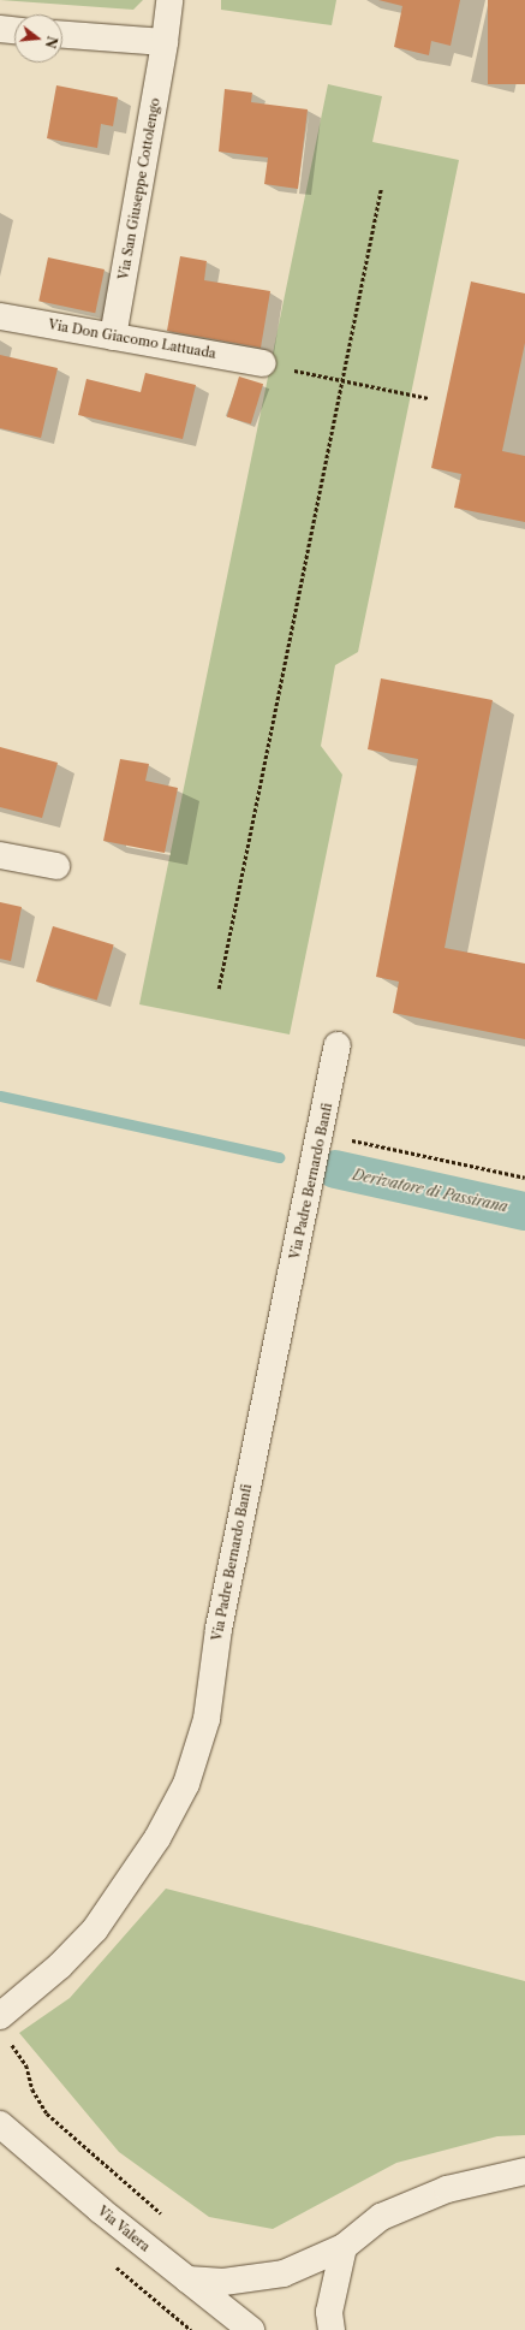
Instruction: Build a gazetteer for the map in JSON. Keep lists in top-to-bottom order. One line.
{"streets":{"street":["Via San Giuseppe Cottolengo","Via Don Giacomo Lattuada","Via Padre Bernardo Banfi","Via Valera"]},"crossings":[["Via San Giuseppe Cottolengo","Via Don Giacomo Lattuada"]],"water":["Derivatore di Passirana"],"north":"right"}
